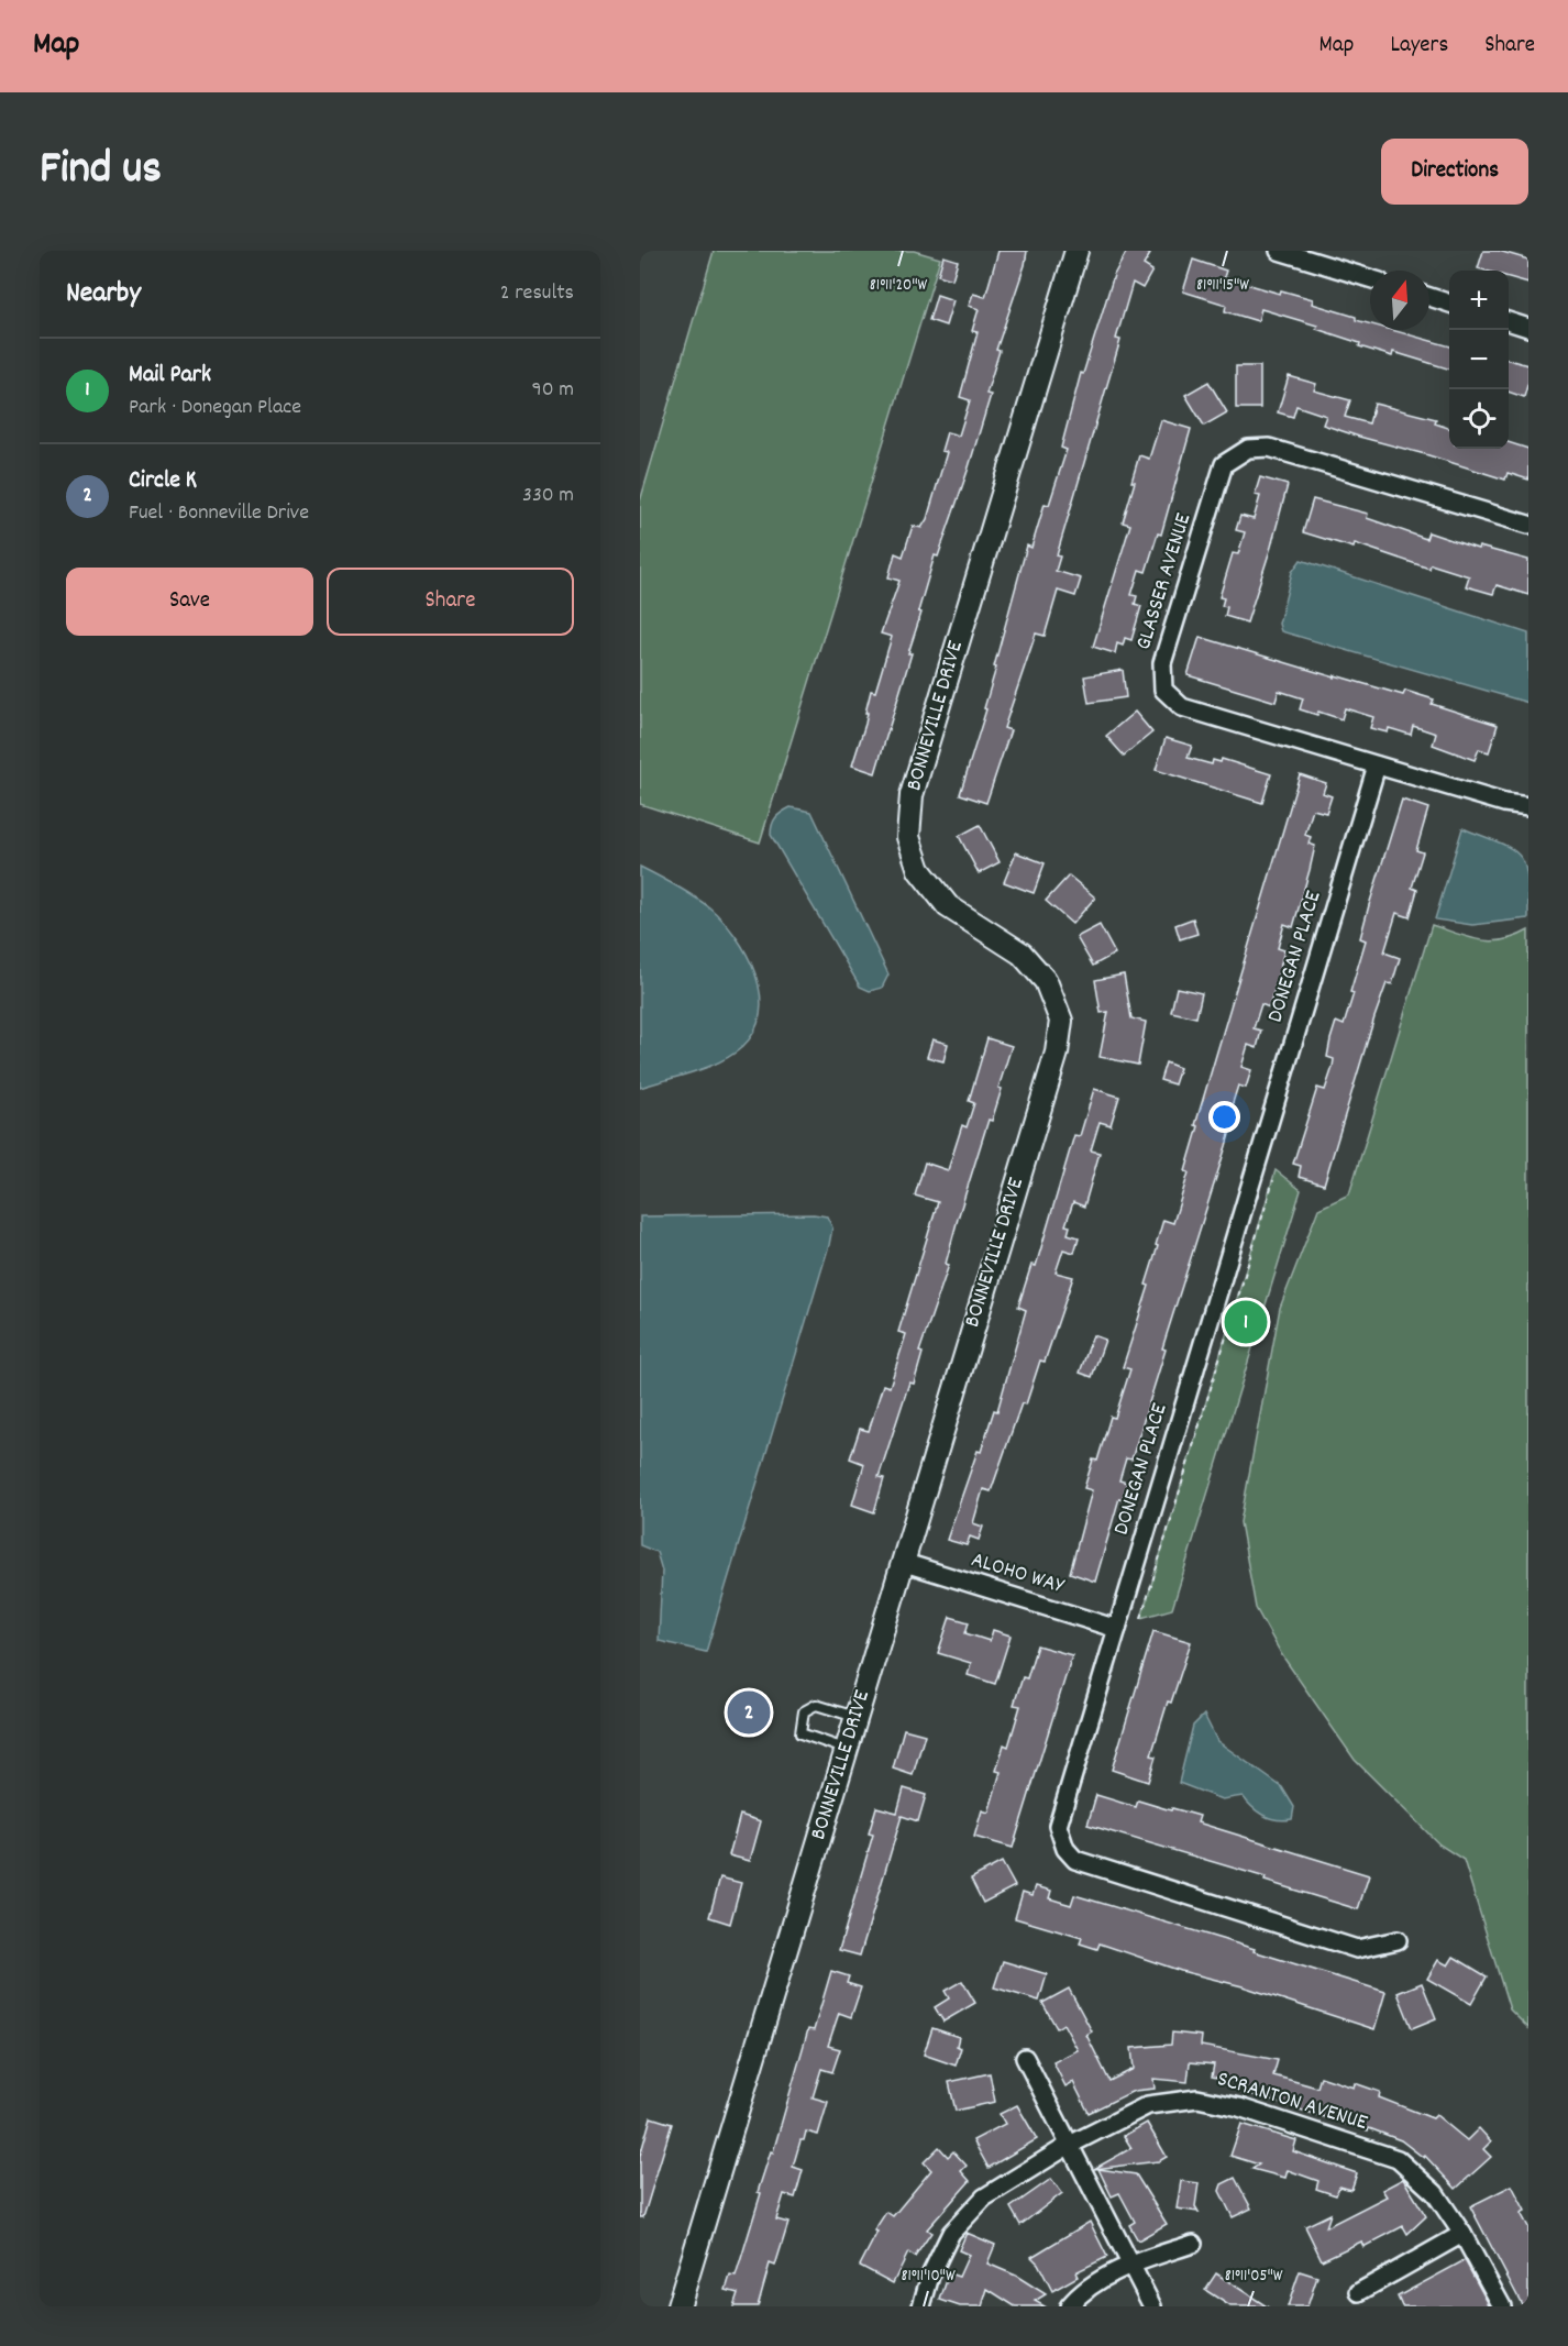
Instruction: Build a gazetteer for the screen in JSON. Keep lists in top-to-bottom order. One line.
{"streets":{"street":["GLASSER AVENUE","BONNEVILLE DRIVE","DONEGAN PLACE","ALOHO WAY","SCRANTON AVENUE"]},"crossings":[["GLASSER AVENUE","DONEGAN PLACE"],["BONNEVILLE DRIVE","ALOHO WAY"],["DONEGAN PLACE","ALOHO WAY"]],"north":"top","page":{"header":"Map","nav":["Map","Layers","Share"],"title":"Find us","buttons":["Directions",["Save","Share"]],"heading":["Nearby","2 results"],"map_buttons":["+","−"],"list":[{"mark":"1","name":"Mail Park","note":"Park · Donegan Place","value":"90 m"},{"mark":"2","name":"Circle K","note":"Fuel · Bonneville Drive","value":"330 m"}],"pins":["1","2"]},"coordinates":["81°11'20\"W","81°11'15\"W","81°11'10\"W","81°11'05\"W"]}
